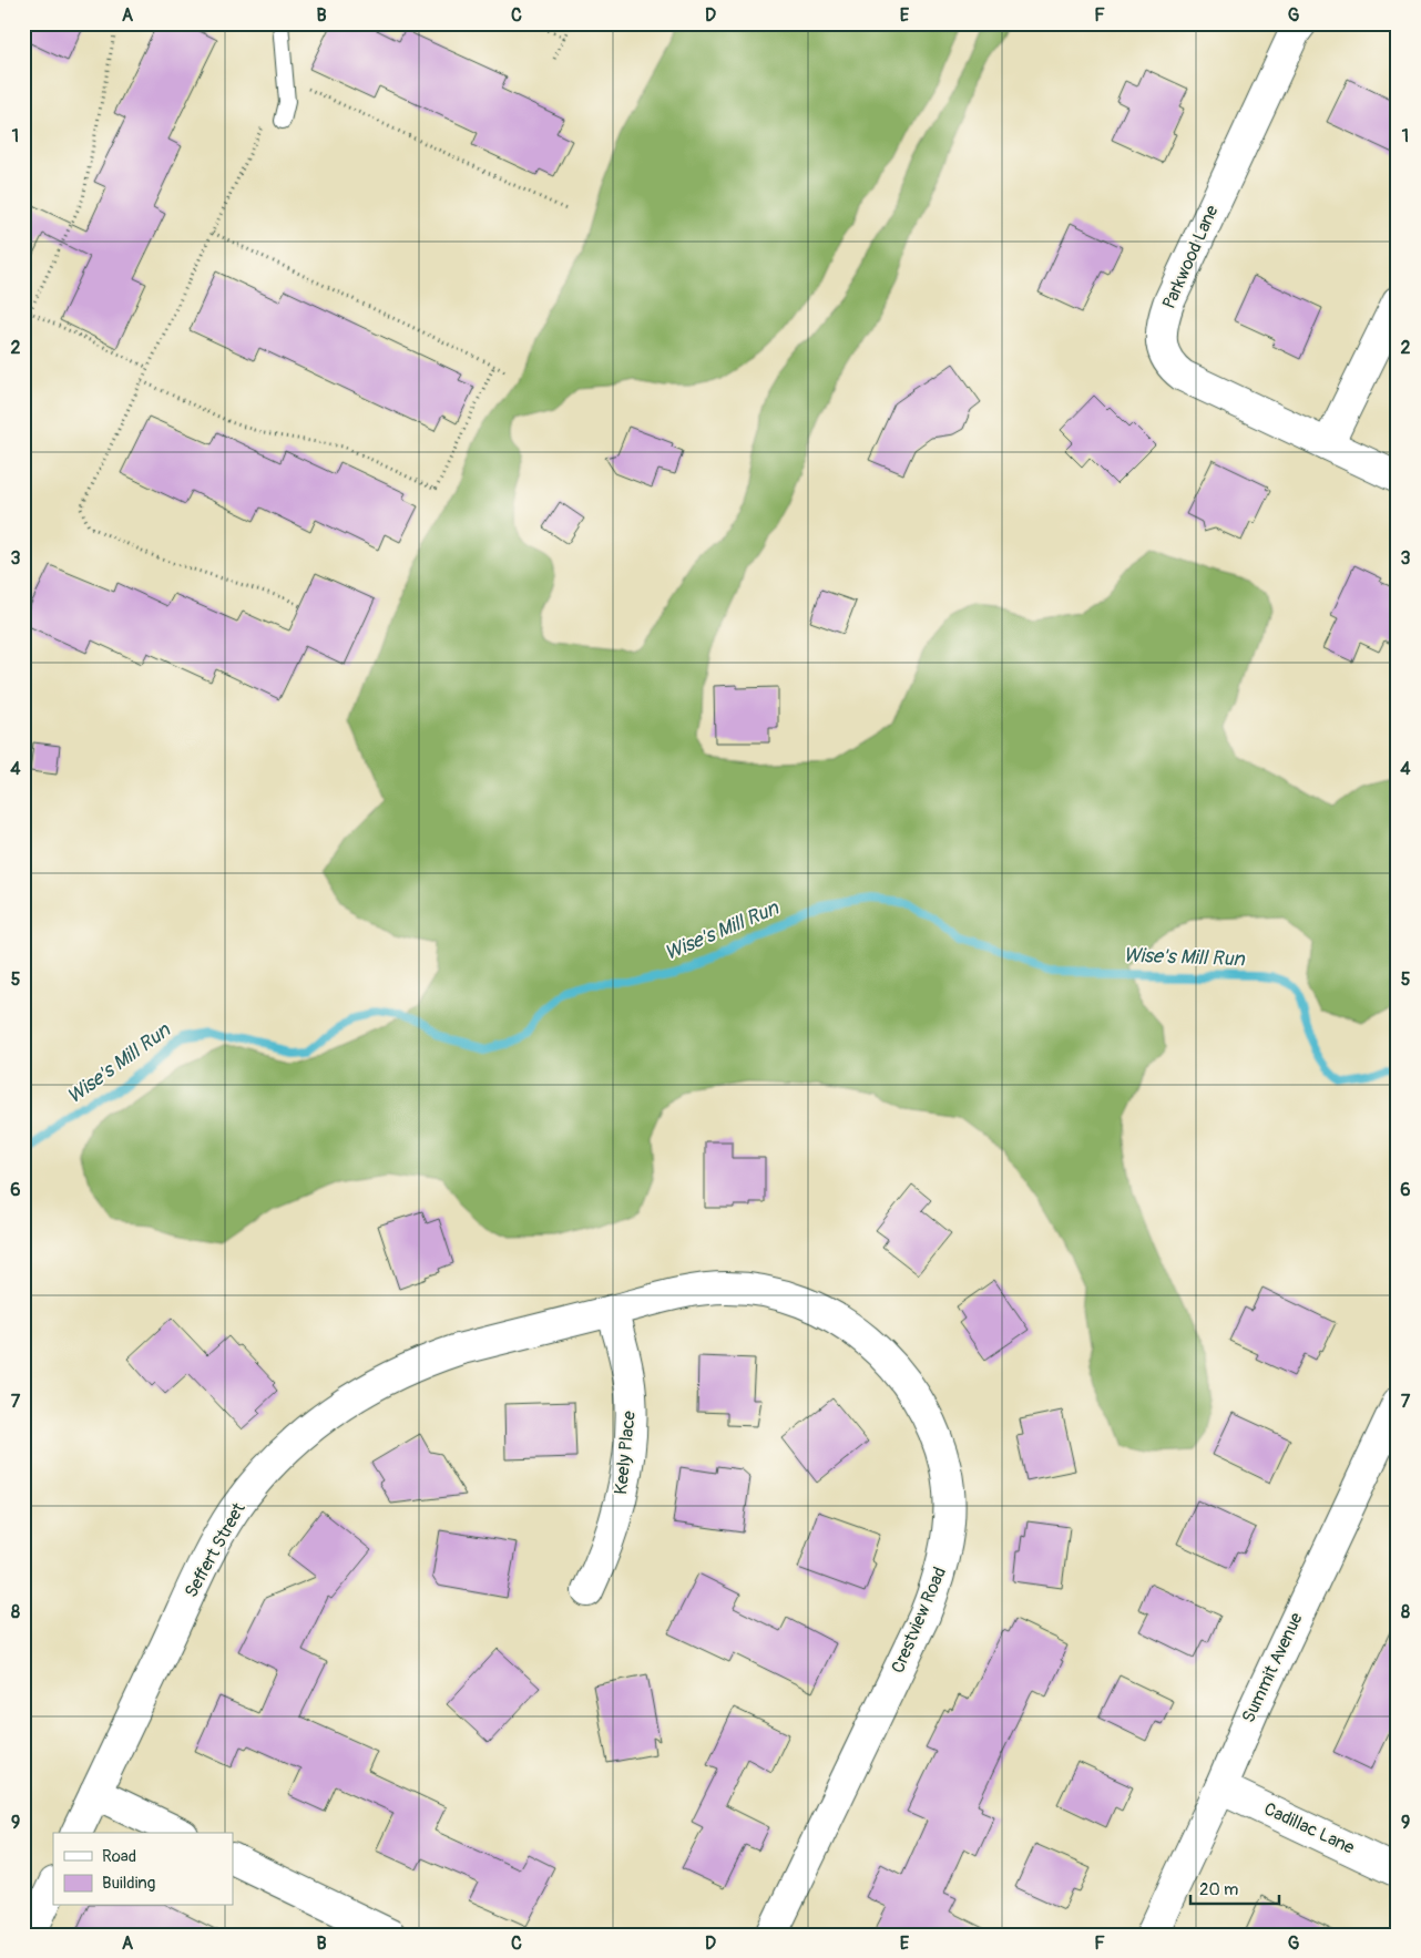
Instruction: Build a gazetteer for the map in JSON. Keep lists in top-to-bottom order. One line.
{"streets":{"street":["Parkwood Lane","Keely Place","Seffert Street","Crestview Road","Summit Avenue","Cadillac Lane"]},"crossings":[["Keely Place","Seffert Street"],["Keely Place","Crestview Road"],["Seffert Street","Crestview Road"],["Summit Avenue","Cadillac Lane"]],"water":["Wise's Mill Run"],"legend":["Road","Building"],"scale_bar":"20 m","grid":{"columns":["A","B","C","D","E","F","G"],"rows":["1","2","3","4","5","6","7","8","9"]}}
